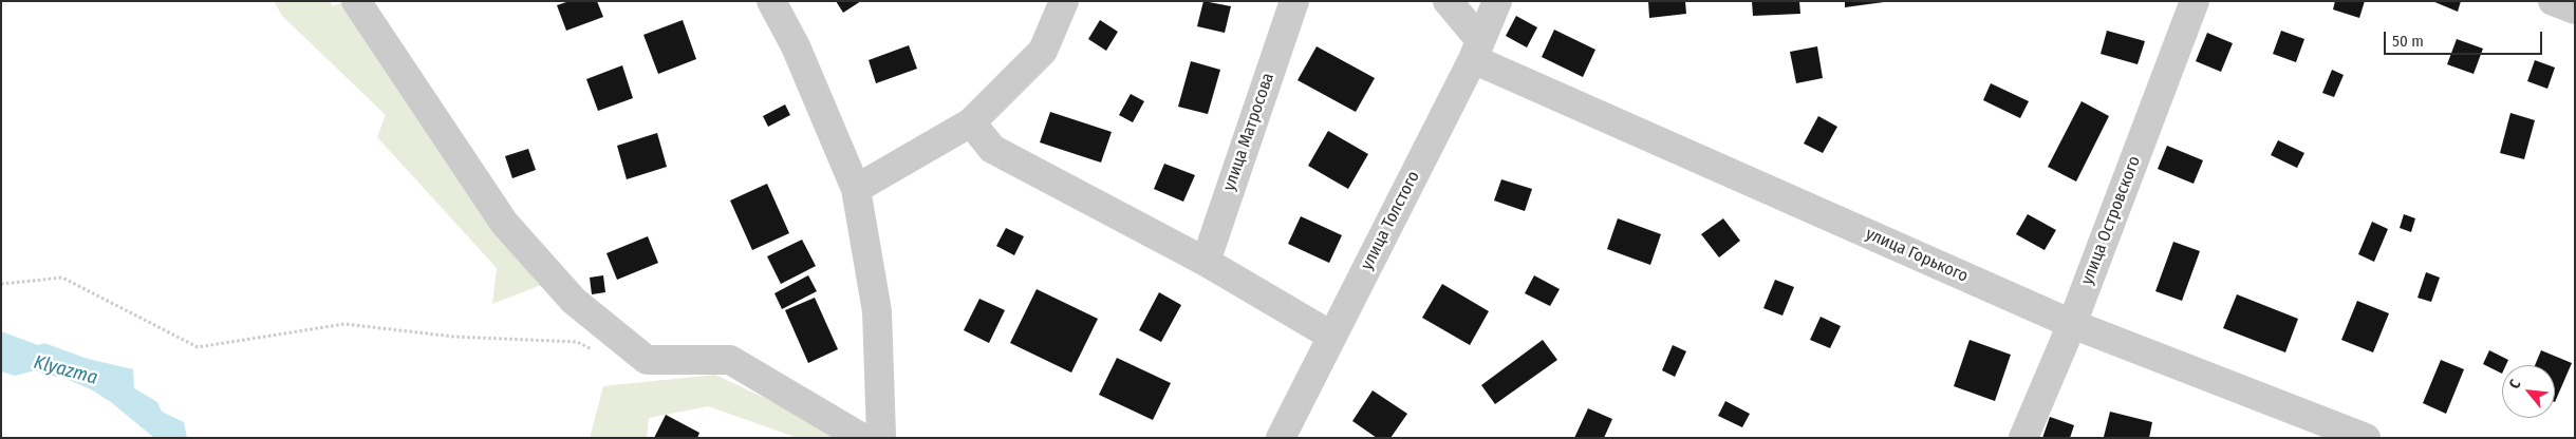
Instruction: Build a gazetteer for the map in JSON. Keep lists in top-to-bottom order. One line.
{"streets":{"street":["улица Матросова","улица Толстого","улица Островского","улица Горького"]},"crossings":[["улица Толстого","улица Горького"],["улица Островского","улица Горького"]],"water":["Klyazma"],"scale_bar":"50 m","north":"top left"}
